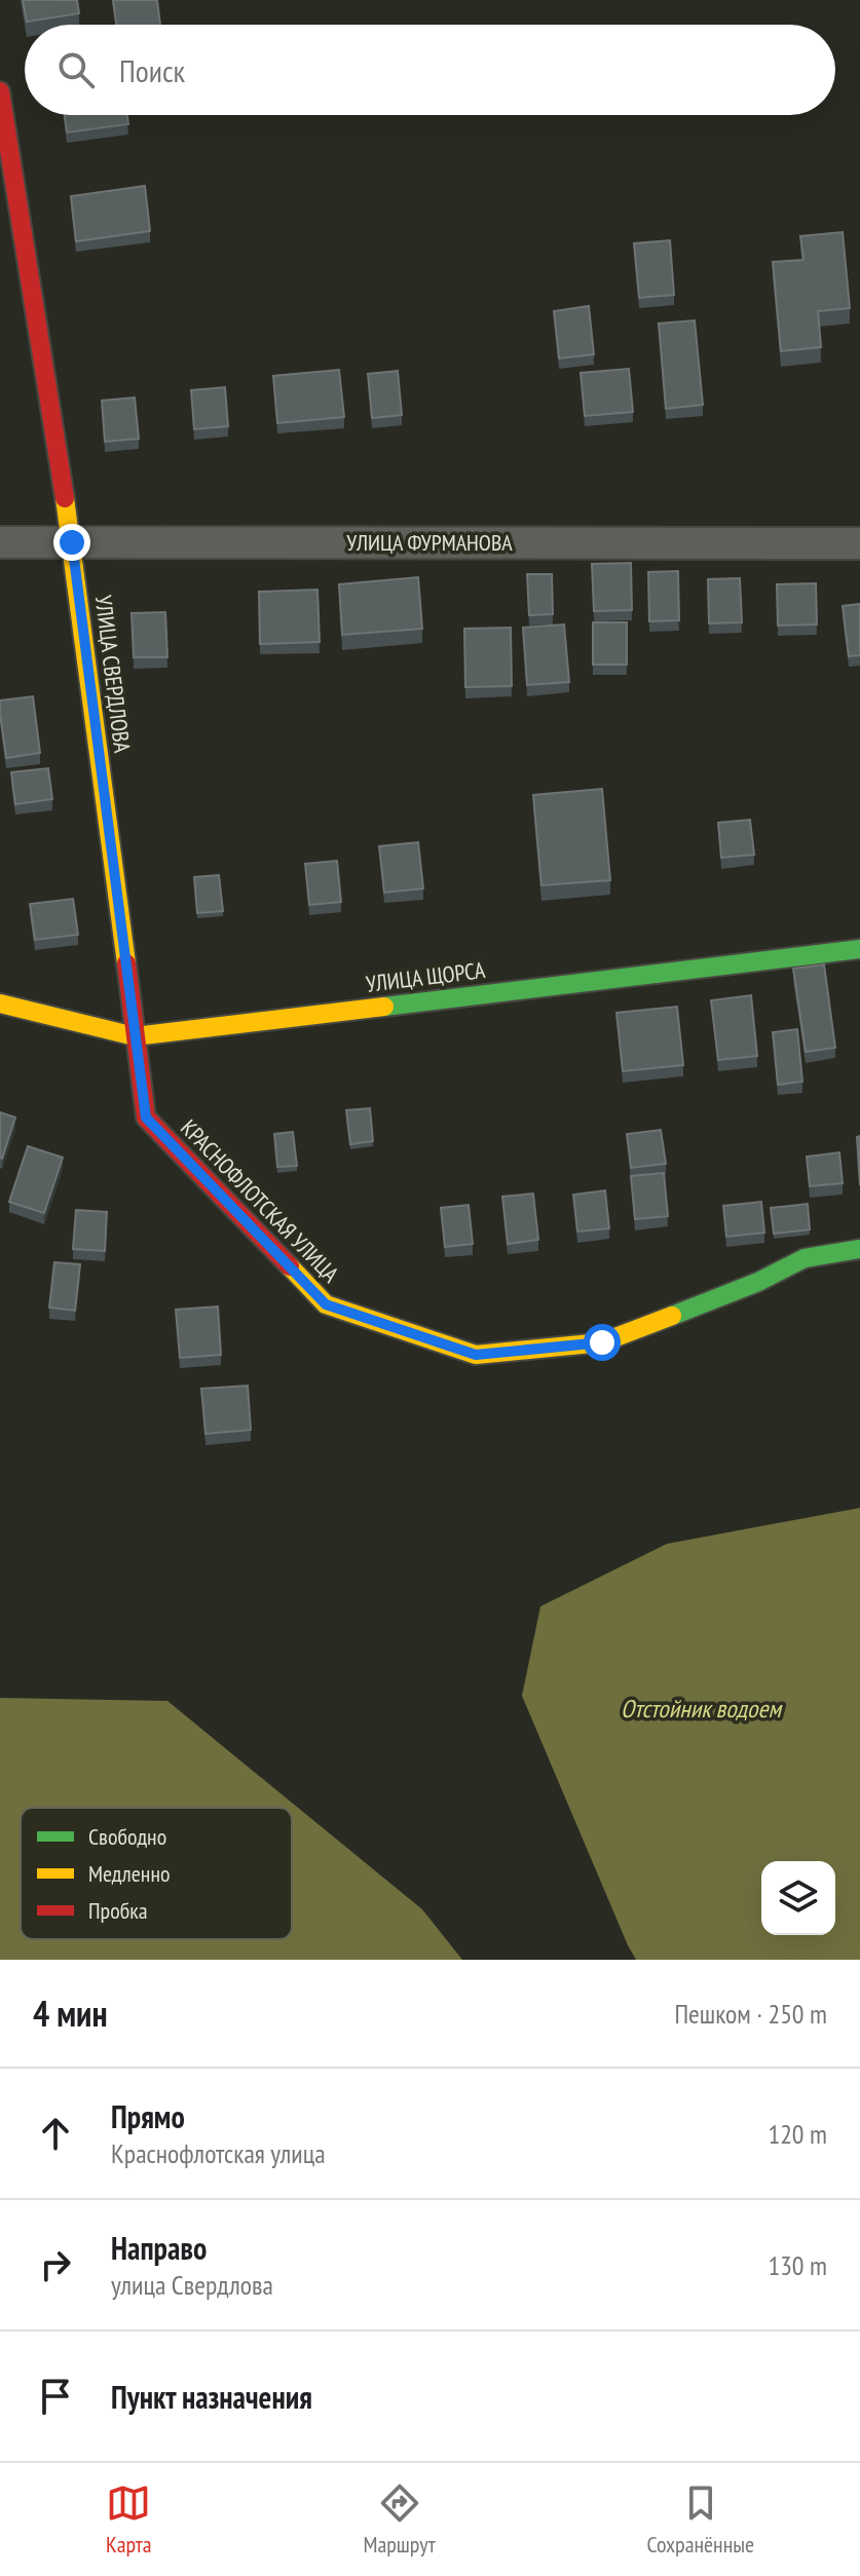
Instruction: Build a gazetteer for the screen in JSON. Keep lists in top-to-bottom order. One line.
{"streets":{"street":["УЛИЦА ФУРМАНОВА","УЛИЦА СВЕРДЛОВА","УЛИЦА ЩОРСА","КРАСНОФЛОТСКАЯ УЛИЦА"]},"crossings":[["УЛИЦА ФУРМАНОВА","УЛИЦА СВЕРДЛОВА"],["УЛИЦА СВЕРДЛОВА","УЛИЦА ЩОРСА"],["УЛИЦА СВЕРДЛОВА","КРАСНОФЛОТСКАЯ УЛИЦА"]],"water":["Отстойник водоем"],"legend":["Свободно","Медленно","Пробка"],"page":{"search":"Поиск","heading":["4 мин","Пешком · 250 m"],"list":[["Прямо","Краснофлотская улица","120 m"],["Направо","улица Свердлова","130 m"],"Пункт назначения"],"nav":["Карта","Маршрут","Сохранённые"]}}
